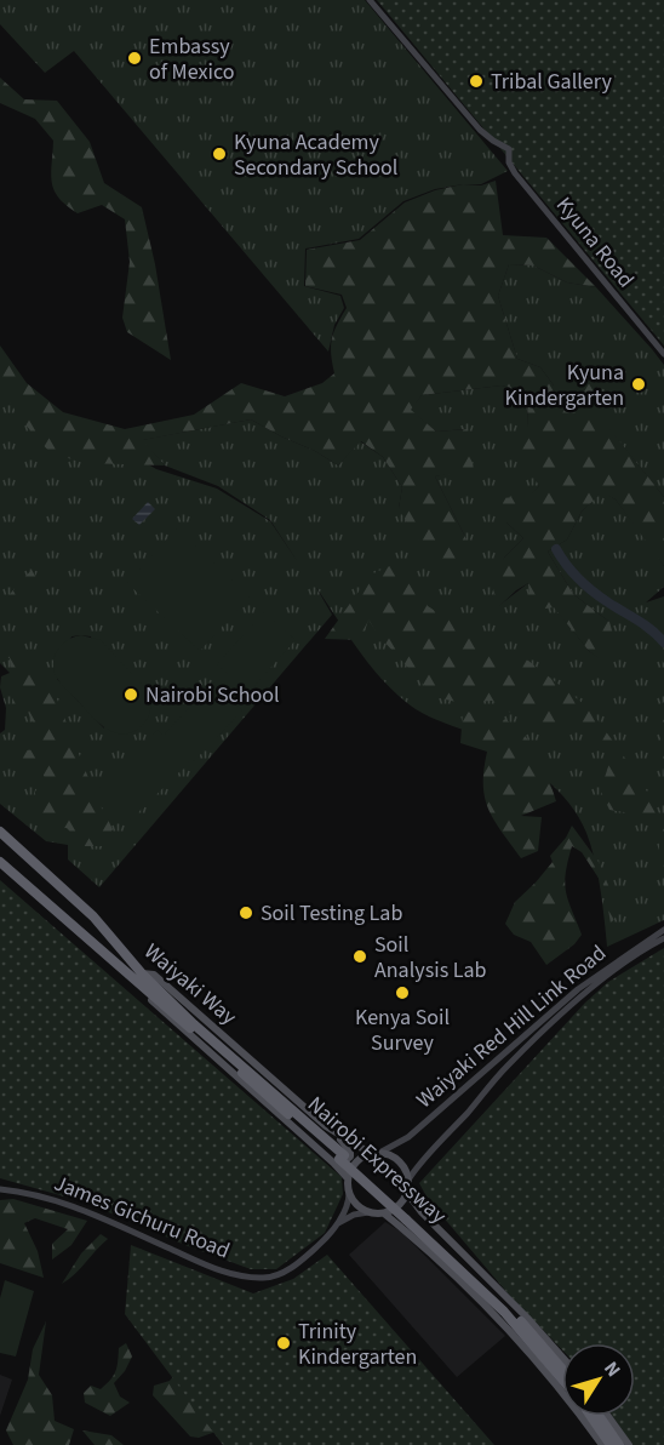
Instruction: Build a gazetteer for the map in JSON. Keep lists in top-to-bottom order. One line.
{"streets":{"highway":["Waiyaki Way","Nairobi Expressway"],"main road":["Kyuna Road","Waiyaki Red Hill Link Road","James Gichuru Road"]},"crossings":[["Waiyaki Way","Waiyaki Red Hill Link Road"],["Waiyaki Way","Nairobi Expressway"]],"places":["Embassy of Mexico","Tribal Gallery","Kyuna Academy Secondary School","Kyuna Kindergarten","Nairobi School","Soil Testing Lab","Soil Analysis Lab","Kenya Soil Survey","Trinity Kindergarten"],"north":"top right"}
